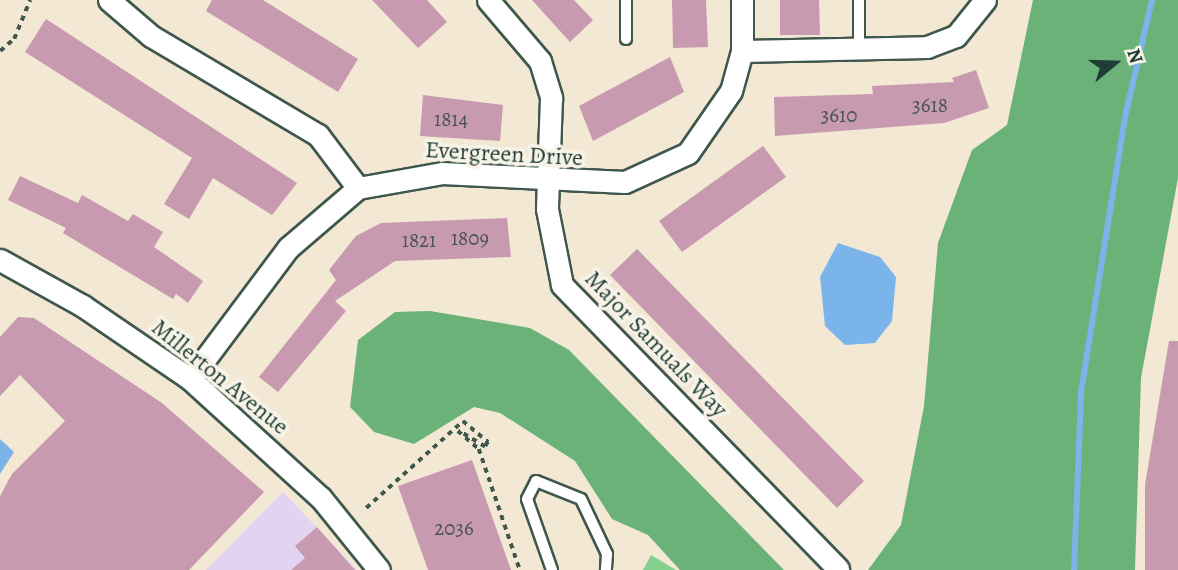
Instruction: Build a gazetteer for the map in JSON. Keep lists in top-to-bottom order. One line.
{"streets":{"street":["Evergreen Drive","Major Samuals Way","Millerton Avenue"]},"crossings":[["Evergreen Drive","Major Samuals Way"]],"house_numbers":["3618","3610","1814","1809","1821","2036"],"north":"right"}
